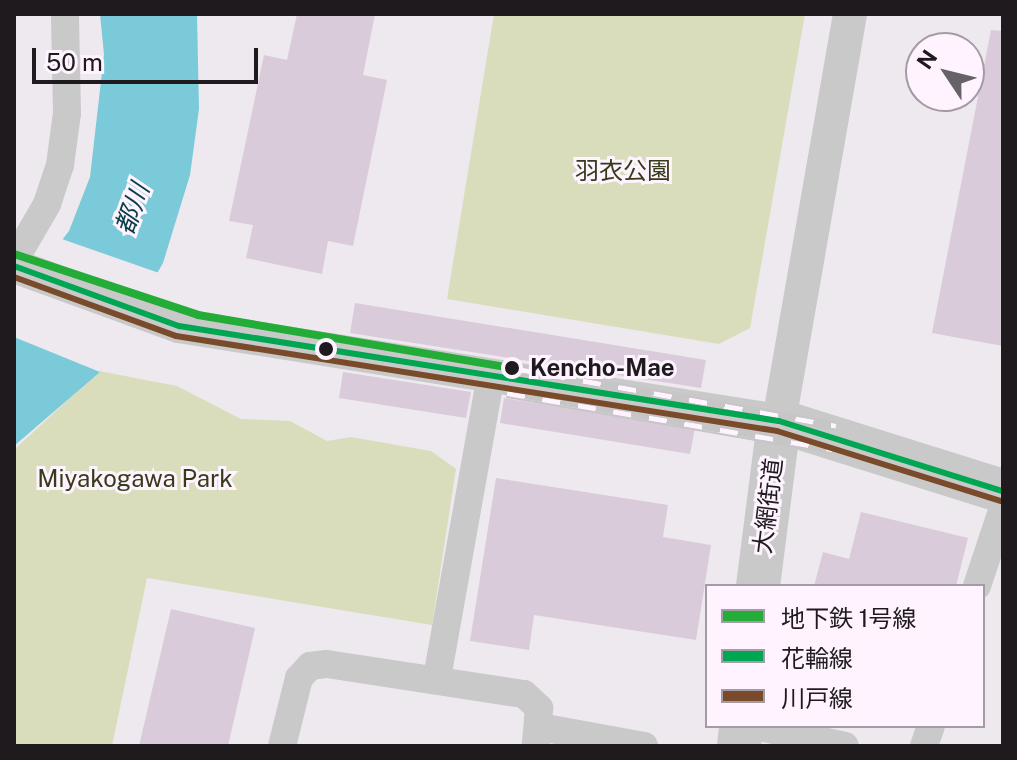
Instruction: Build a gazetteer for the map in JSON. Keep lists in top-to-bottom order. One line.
{"streets":{"main road":["大網街道"]},"water":["都川"],"parks":["羽衣公園","Miyakogawa Park"],"places":["Kencho-Mae"],"lines":["metro line 1号線","transit line 花輪線","transit line 川戸線"],"legend":["地下鉄 1号線","花輪線","川戸線"],"scale_bar":"50 m","north":"top left"}
